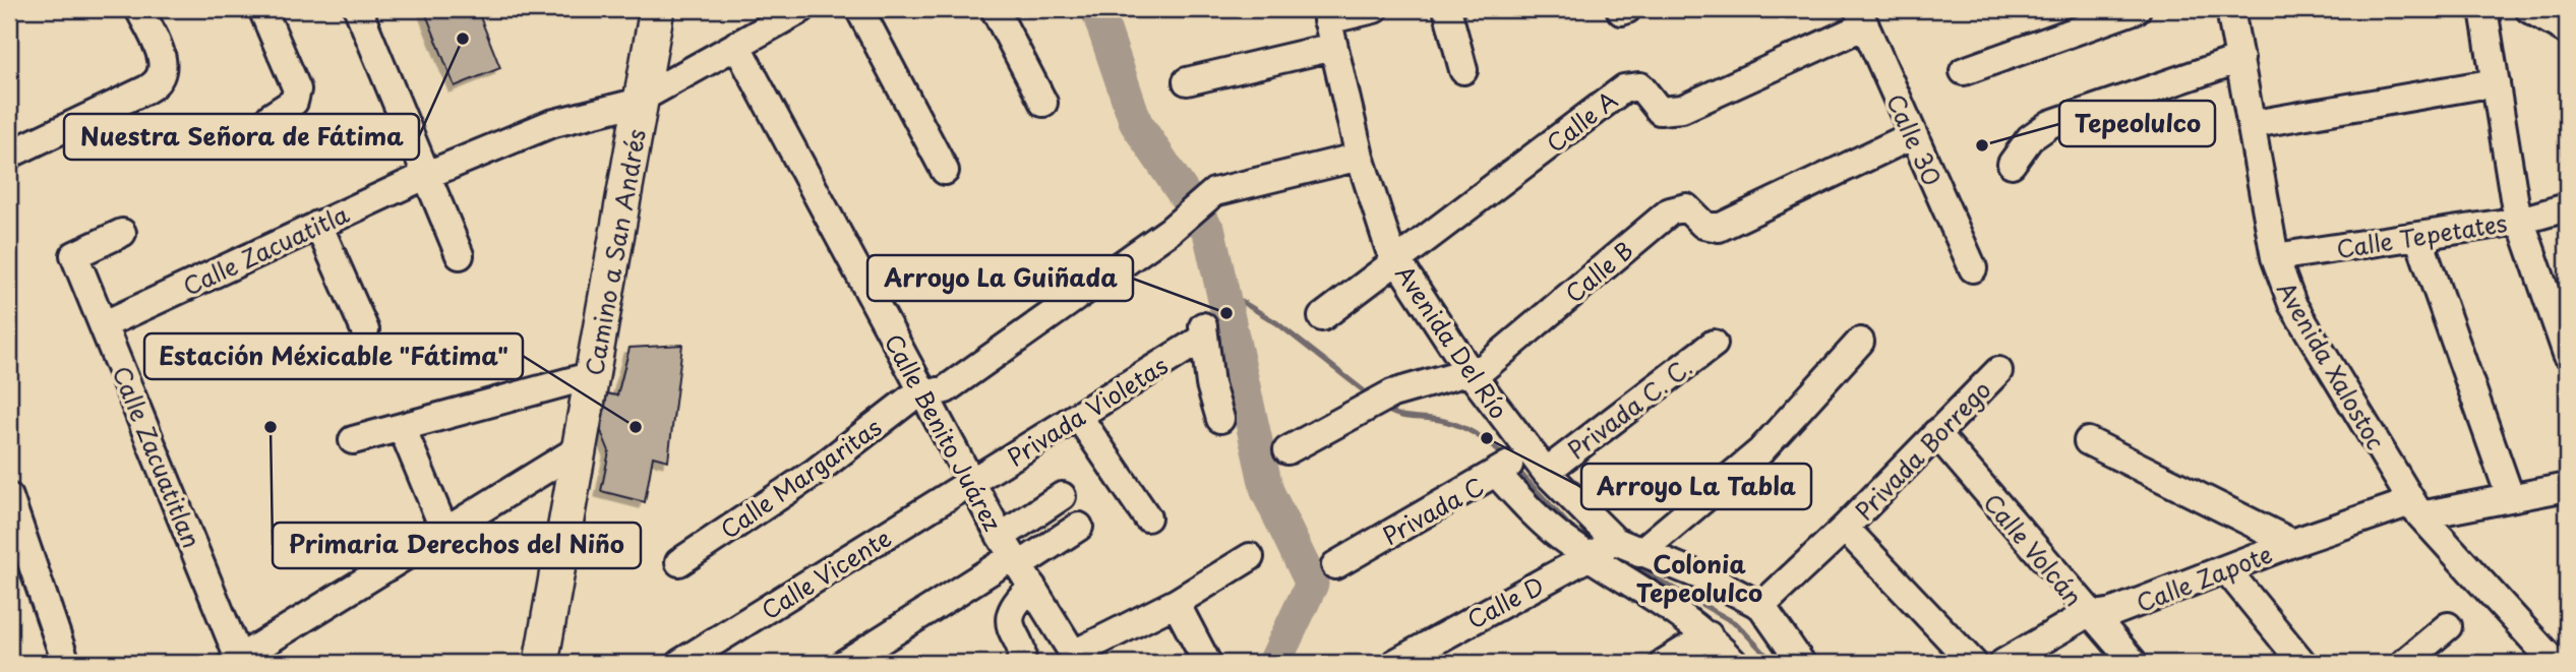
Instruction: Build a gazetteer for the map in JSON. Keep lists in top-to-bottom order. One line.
{"streets":{"main road":["Camino a San Andrés"],"street":["Calle A","Calle 30","Calle Tepetates","Calle Zacuatitla","Calle B","Avenida Del Río","Avenida Xalostoc","Privada C. C.","Privada Violetas","Calle Benito Juárez","Privada Borrego","Calle Zacuatitlan","Calle Margaritas","Privada C","Calle Volcán","Calle Vicente","Calle Zapote","Calle D"]},"crossings":[["Calle A","Calle 30"],["Calle A","Avenida Del Río"],["Calle 30","Calle B"],["Calle Tepetates","Avenida Xalostoc"],["Calle Zacuatitla","Calle Zacuatitlan"],["Calle B","Avenida Del Río"],["Avenida Del Río","Privada C. C."],["Avenida Del Río","Privada Borrego"],["Avenida Del Río","Calle Margaritas"],["Avenida Del Río","Privada C"],["Avenida Del Río","Calle D"],["Avenida Xalostoc","Calle Zapote"],["Privada Violetas","Calle Benito Juárez"],["Privada Violetas","Calle Vicente"],["Calle Benito Juárez","Calle Margaritas"],["Calle Benito Juárez","Calle Vicente"],["Privada Borrego","Calle Volcán"],["Calle Volcán","Calle Zapote"]],"districts":["Colonia Tepeolulco"],"places":["Nuestra Señora de Fátima","Tepeolulco","Arroyo La Guiñada","Primaria Derechos del Niño","Estación Méxicable \"Fátima\"","Arroyo La Tabla"]}
